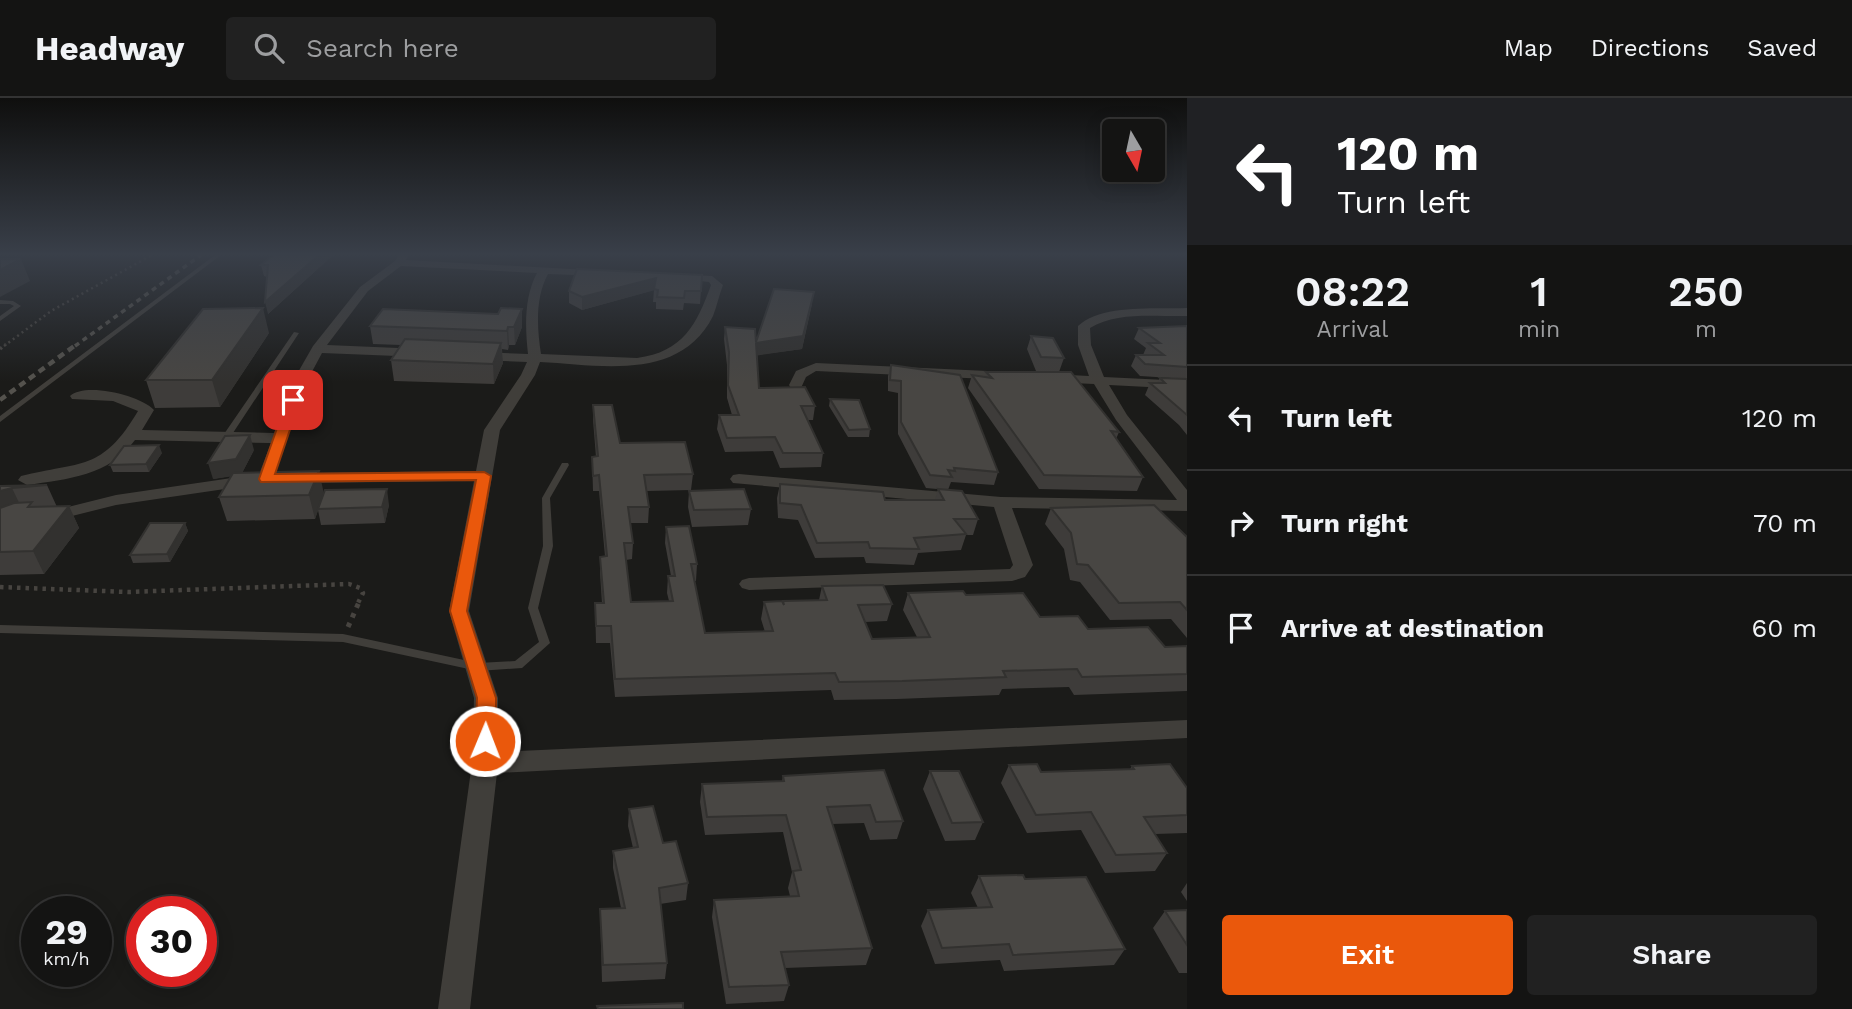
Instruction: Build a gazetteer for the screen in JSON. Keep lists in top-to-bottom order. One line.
{"north":"bottom","page":{"header":"Headway","search":"Search here","nav":["Map","Directions","Saved"],"turn":["120 m","Turn left"],"eta":["08:22","Arrival","1","min","250","m"],"list":[{"name":"Turn left","value":"120 m"},{"name":"Turn right","value":"70 m"},{"name":"Arrive at destination","value":"60 m"}],"speed":"29 km/h","limit":"30","buttons":["Exit","Share"]}}
